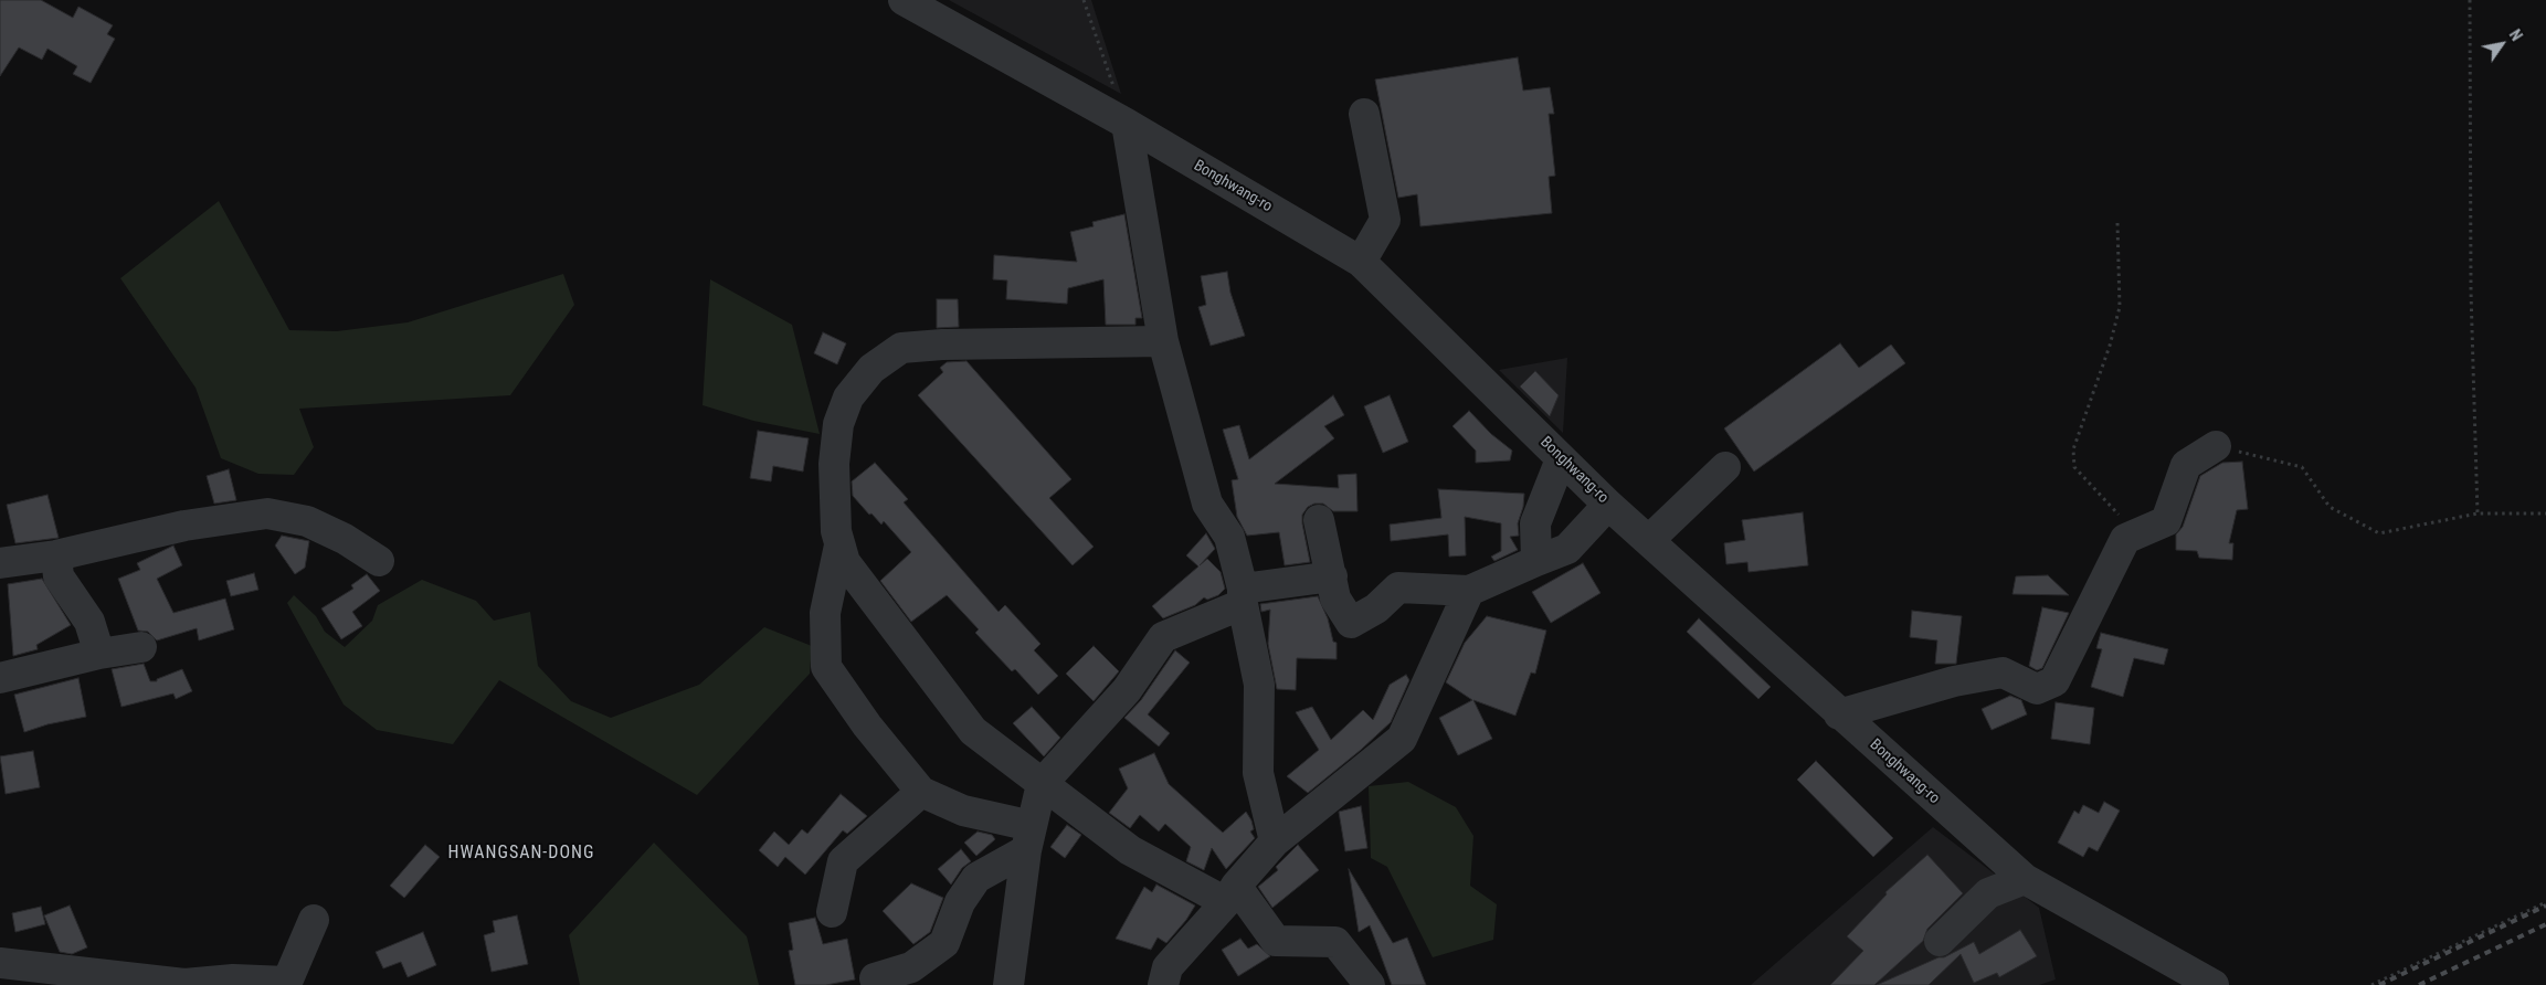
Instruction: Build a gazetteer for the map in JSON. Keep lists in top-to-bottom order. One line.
{"streets":{"street":["Bonghwang-ro"]},"districts":["HWANGSAN-DONG"],"north":"top right"}
